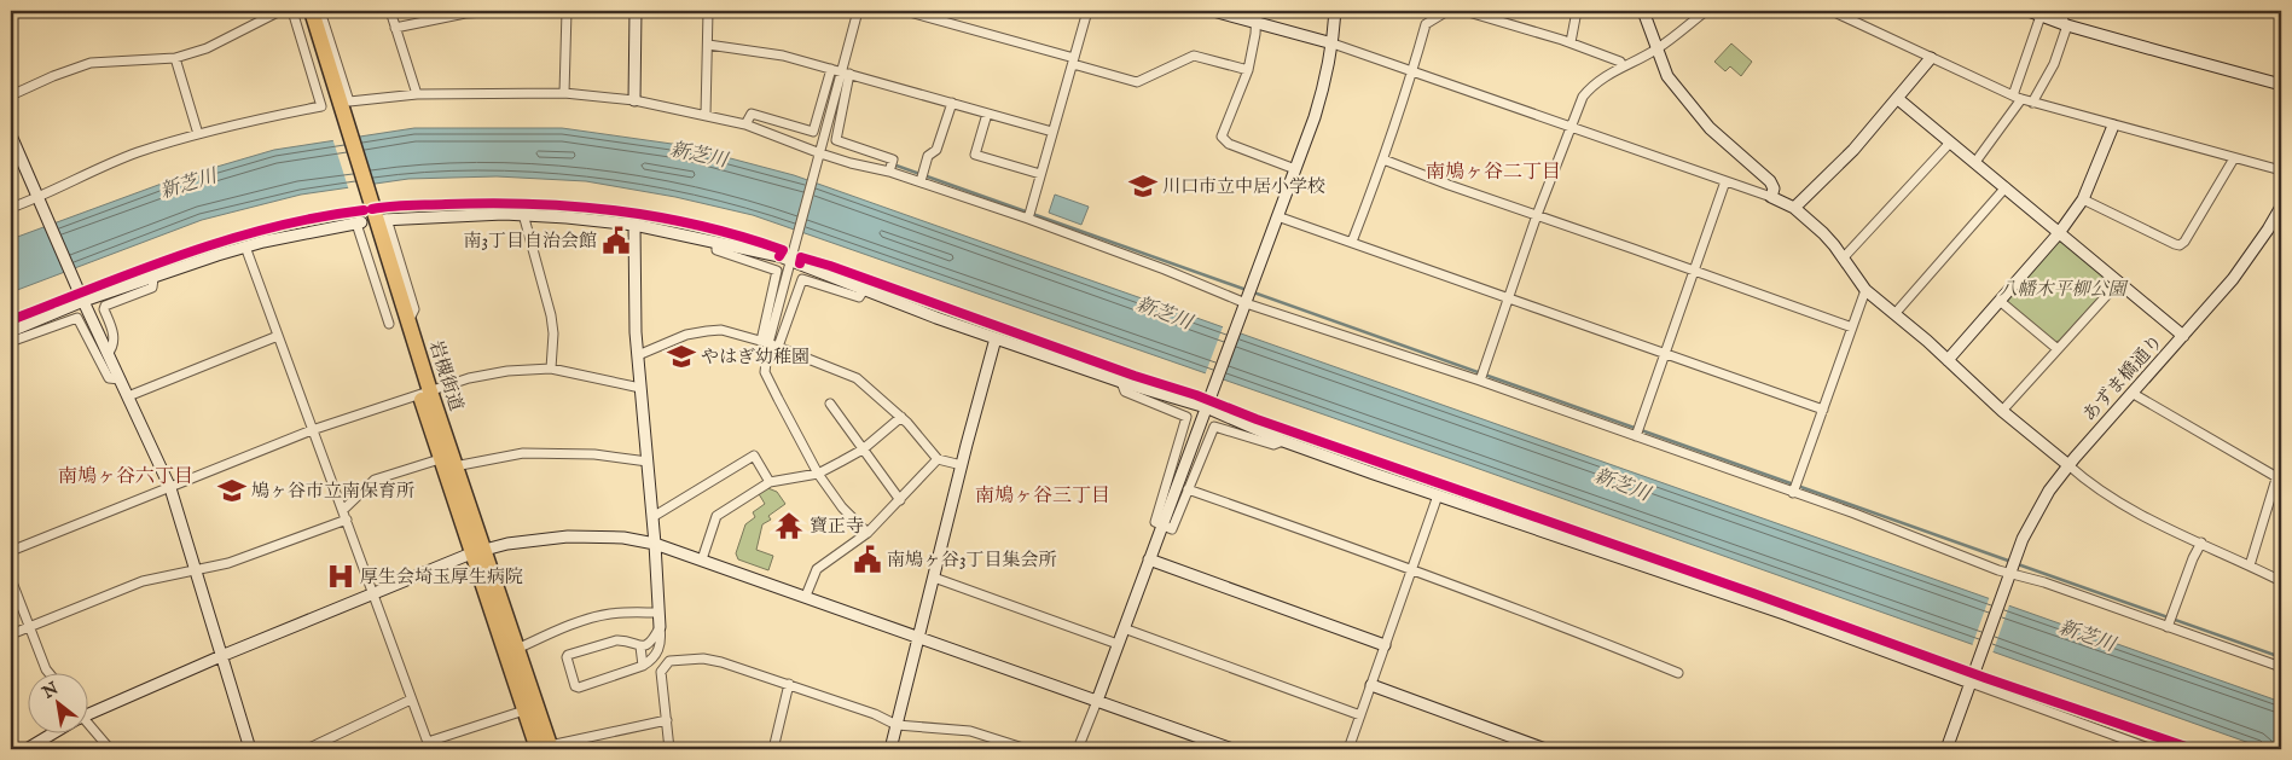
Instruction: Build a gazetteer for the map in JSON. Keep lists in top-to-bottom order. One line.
{"streets":{"highway":["岩槻街道"],"street":["あずま橋通り"]},"districts":["南鳩ヶ谷二丁目","南鳩ヶ谷六丁目","南鳩ヶ谷三丁目"],"water":["新芝川"],"parks":["八幡木平柳公園"],"places":{"school or university":["川口市立中居小学校","やはぎ幼稚園","鳩ヶ谷市立南保育所"],"public building":["南3丁目自治会館","南鳩ヶ谷3丁目集会所"],"temple":["寶正寺"],"hospital":["厚生会埼玉厚生病院"]},"north":"top left"}
